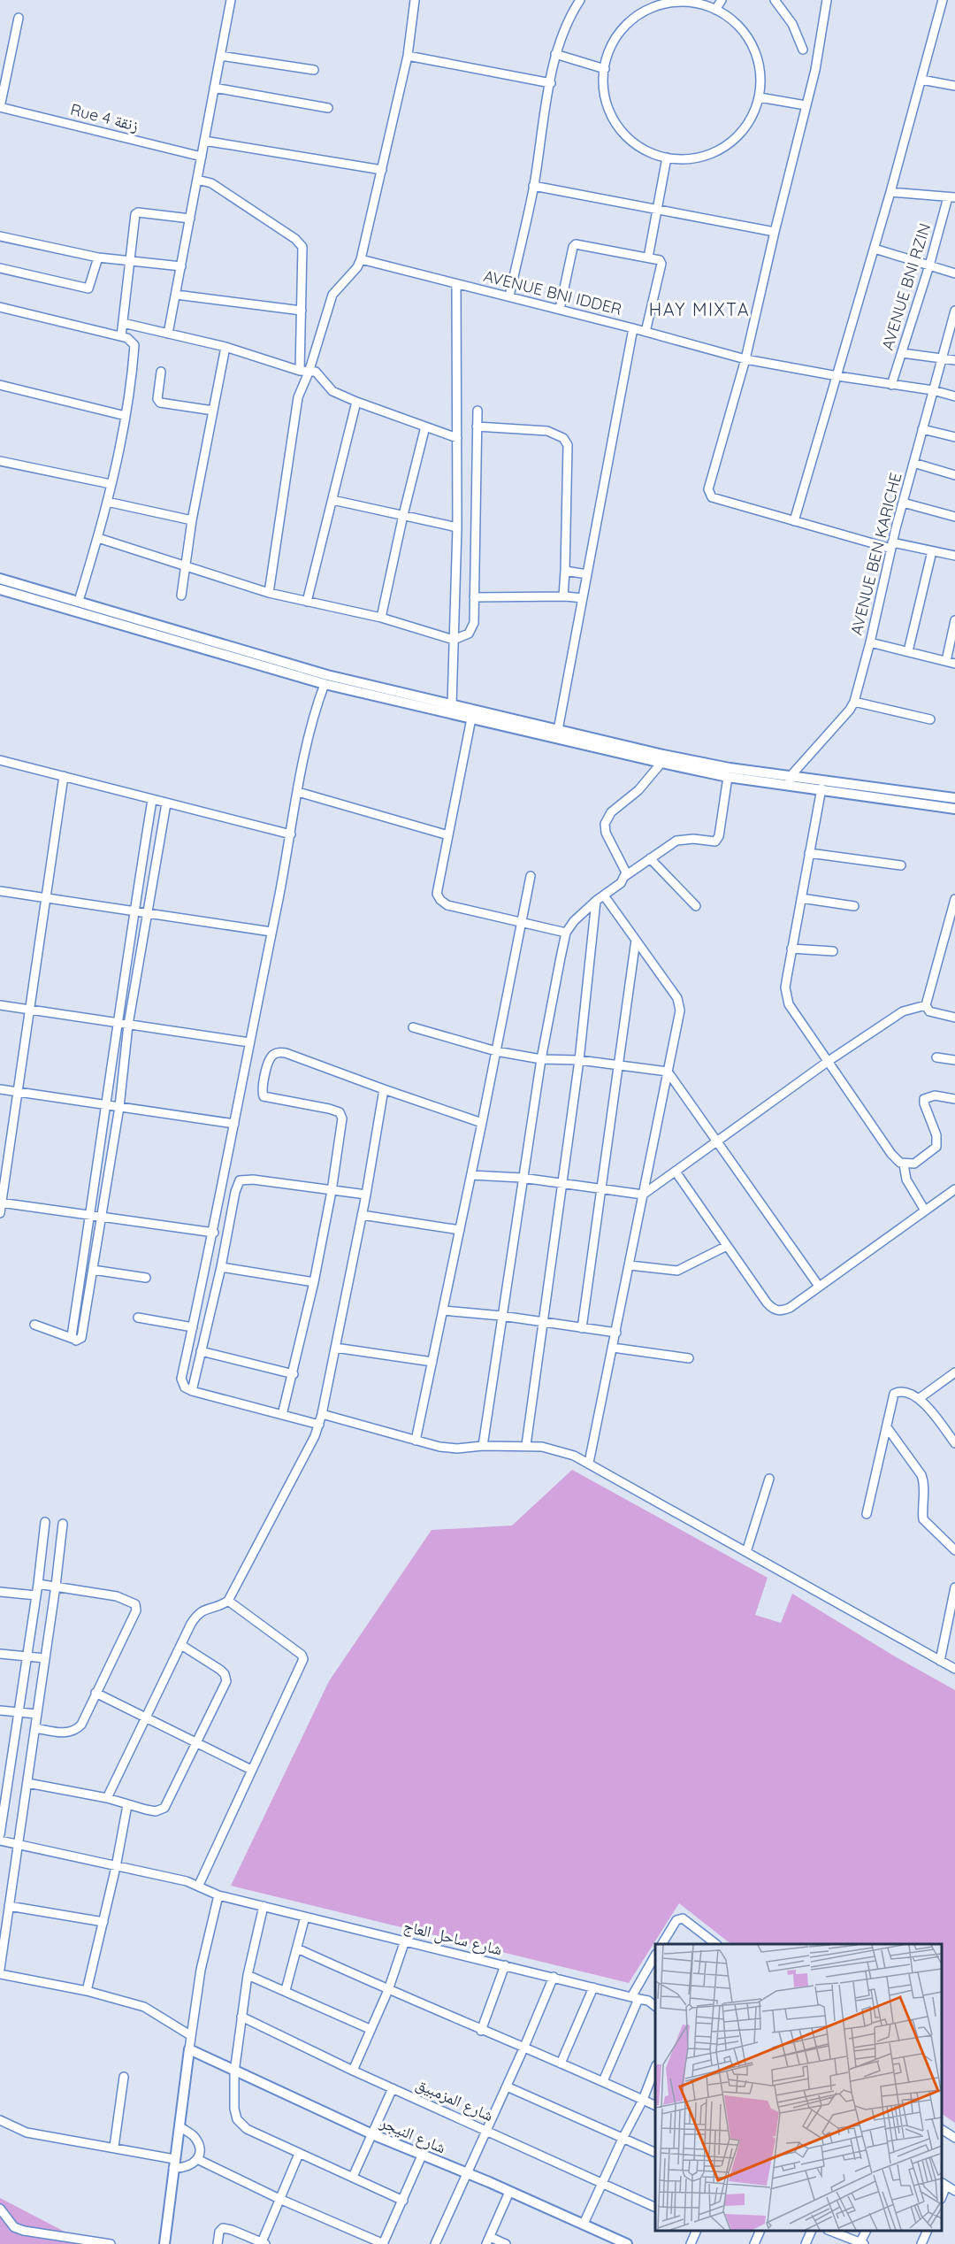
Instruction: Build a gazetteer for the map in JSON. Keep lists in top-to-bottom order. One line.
{"streets":{"street":["Rue 4 زنقة","AVENUE BNI RZIN","AVENUE BNI IDDER","AVENUE BEN KARICHE","شارع ساحل العاج","شارع المزمبيق","شارع النيجر"]},"crossings":[["AVENUE BNI RZIN","AVENUE BNI IDDER"],["AVENUE BNI IDDER","AVENUE BEN KARICHE"]],"districts":["HAY MIXTA"]}
